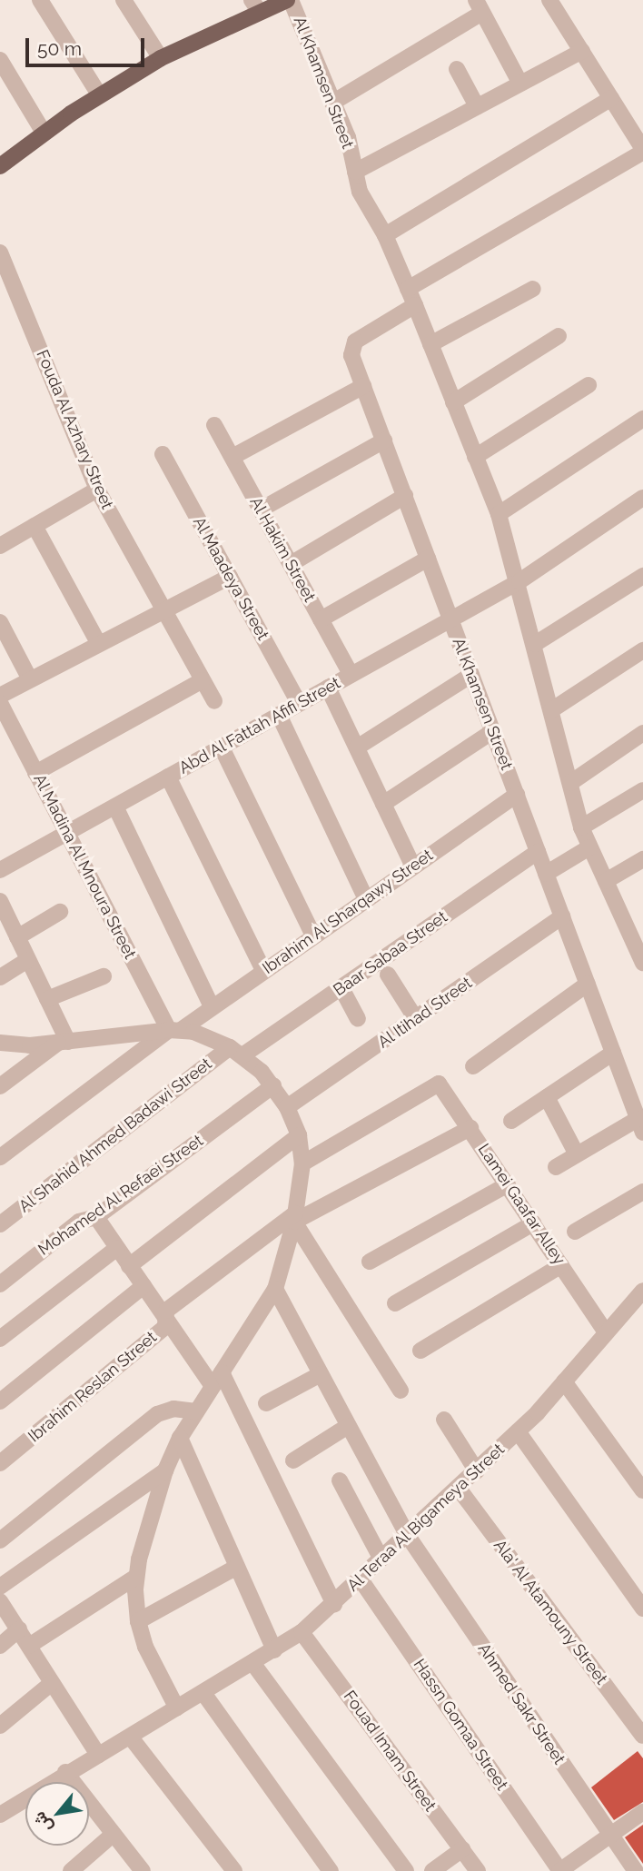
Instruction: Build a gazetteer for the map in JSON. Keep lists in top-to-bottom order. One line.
{"streets":{"street":["Al Khamsen Street","Fouda Al Azhary Street","Al Hakim Street","Al Maadeya Street","Abd Al Fattah Afifi Street","Al Madina Al Mnoura Street","Ibrahim Al Sharqawy Street","Baar Sabaa Street","Al Itihad Street","Al Shahid Ahmed Badawi Street","Mohamed Al Refaei Street","Lamei Gaafar Alley","Ibrahim Reslan Street","Al Teraa Al Bigameya Street","Ala' Al Atamouny Street","Ahmed Sakr Street","Hassn Gomaa Street","Fouad Imam Street"]},"crossings":[["Al Khamsen Street","Abd Al Fattah Afifi Street"],["Al Khamsen Street","Ibrahim Al Sharqawy Street"],["Al Khamsen Street","Baar Sabaa Street"],["Al Khamsen Street","Al Itihad Street"],["Al Hakim Street","Abd Al Fattah Afifi Street"],["Al Maadeya Street","Abd Al Fattah Afifi Street"],["Abd Al Fattah Afifi Street","Al Madina Al Mnoura Street"],["Al Madina Al Mnoura Street","Ibrahim Al Sharqawy Street"],["Baar Sabaa Street","Al Shahid Ahmed Badawi Street"],["Lamei Gaafar Alley","Ibrahim Reslan Street"],["Lamei Gaafar Alley","Al Teraa Al Bigameya Street"],["Al Teraa Al Bigameya Street","Ala' Al Atamouny Street"],["Al Teraa Al Bigameya Street","Ahmed Sakr Street"],["Al Teraa Al Bigameya Street","Hassn Gomaa Street"],["Al Teraa Al Bigameya Street","Fouad Imam Street"]],"scale_bar":"50 m","north":"bottom left"}
